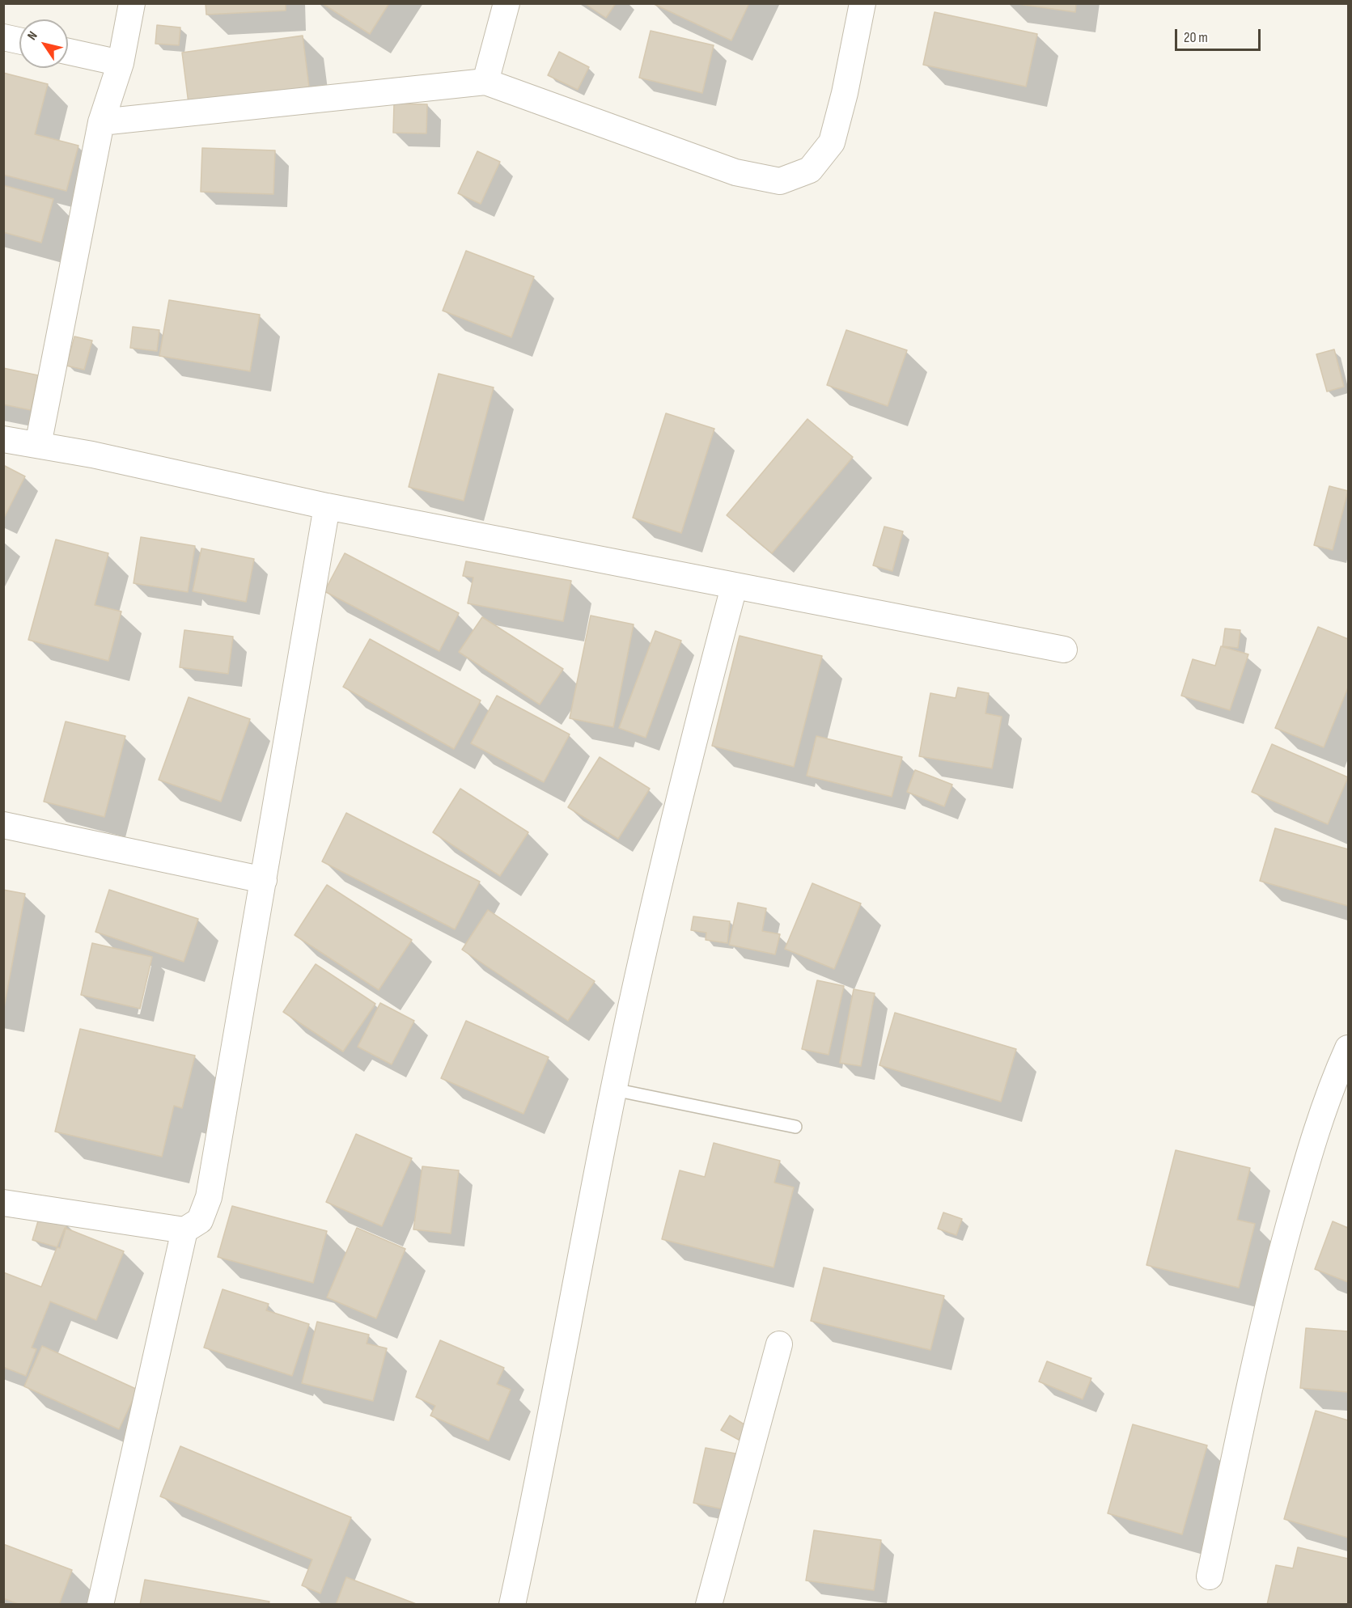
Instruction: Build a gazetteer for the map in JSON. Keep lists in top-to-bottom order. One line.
{"scale_bar":"20 m","north":"top left"}
